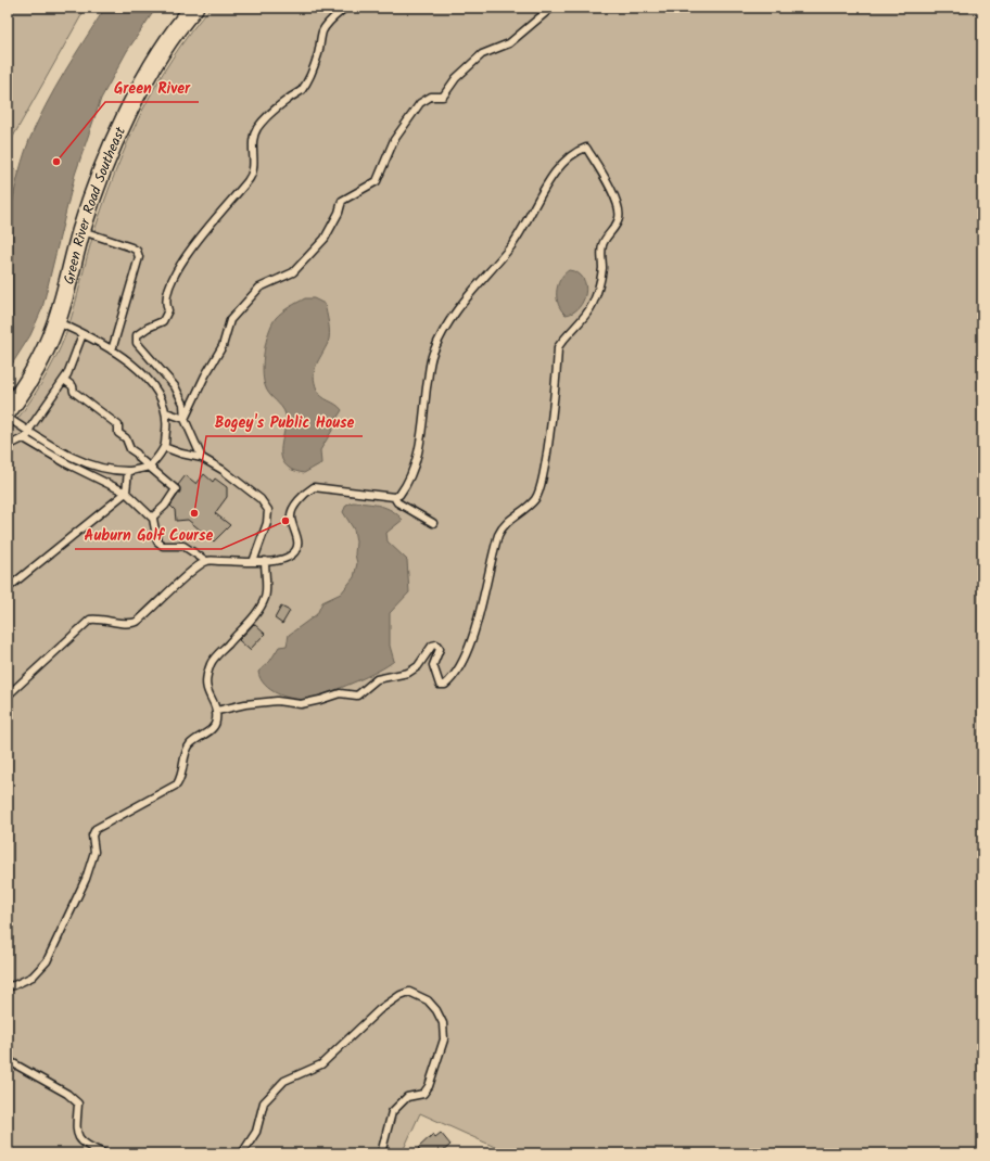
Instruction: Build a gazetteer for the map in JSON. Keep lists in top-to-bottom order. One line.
{"streets":{"street":["Green River Road Southeast"]},"places":["Green River","Bogey's Public House","Auburn Golf Course"]}
